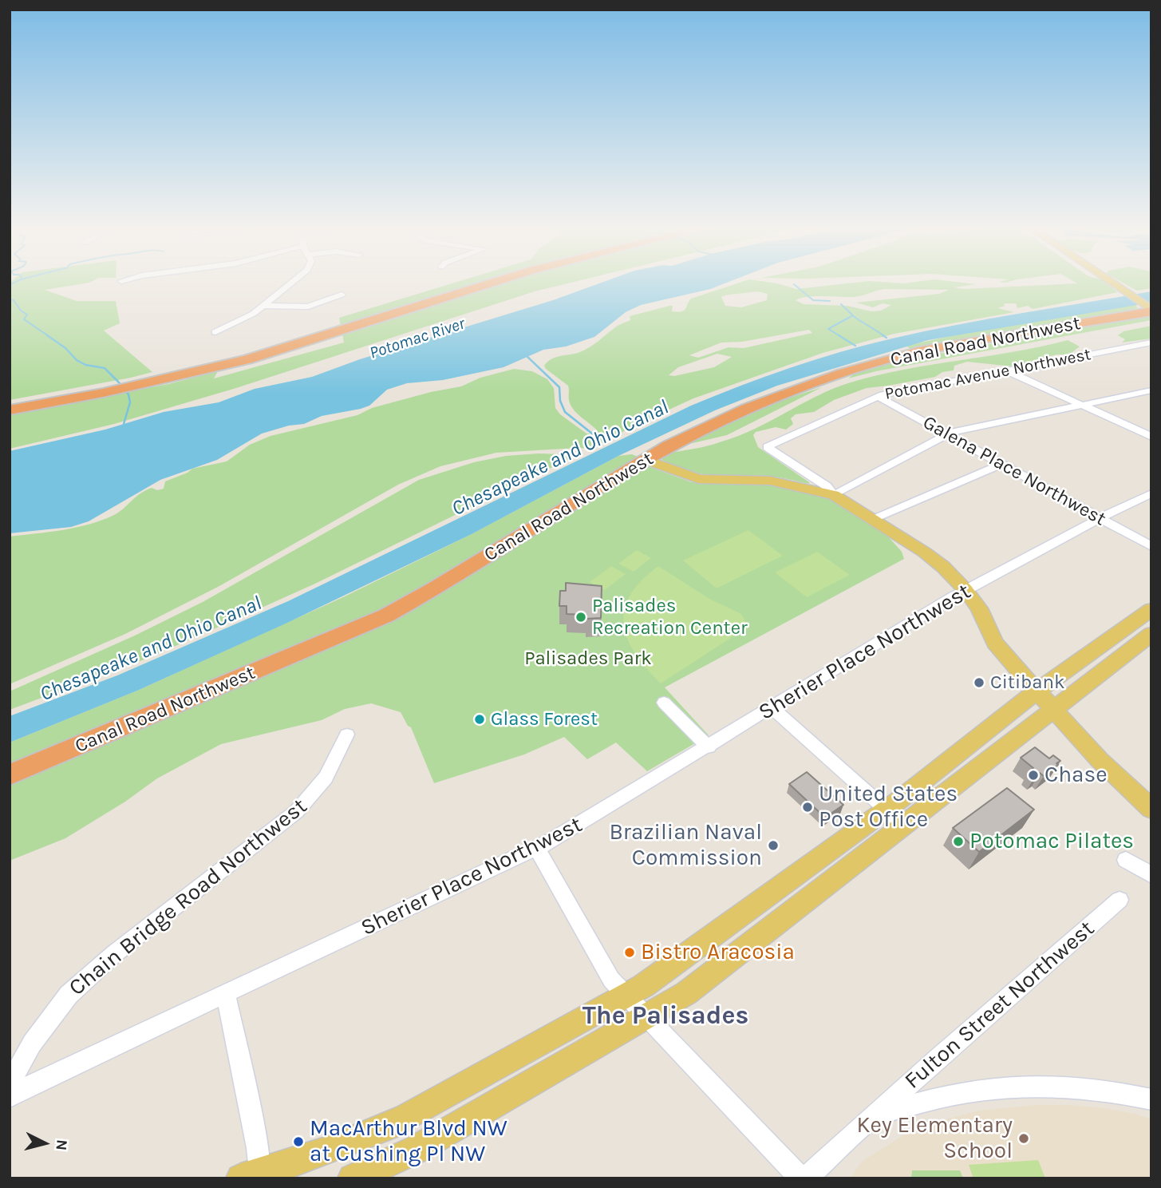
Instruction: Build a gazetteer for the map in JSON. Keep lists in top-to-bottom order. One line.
{"streets":{"highway":["Canal Road Northwest"],"street":["Potomac Avenue Northwest","Galena Place Northwest","Sherier Place Northwest","Chain Bridge Road Northwest","Fulton Street Northwest"]},"crossings":[["Potomac Avenue Northwest","Galena Place Northwest"],["Galena Place Northwest","Sherier Place Northwest"]],"districts":["The Palisades"],"water":["Potomac River","Chesapeake and Ohio Canal"],"parks":["Palisades Park"],"places":["Palisades Recreation Center","Citibank","Glass Forest","Chase","United States Post Office","Potomac Pilates","Brazilian Naval Commission","Bistro Aracosia","Key Elementary School","MacArthur Blvd NW at Cushing Pl NW"],"north":"right"}
